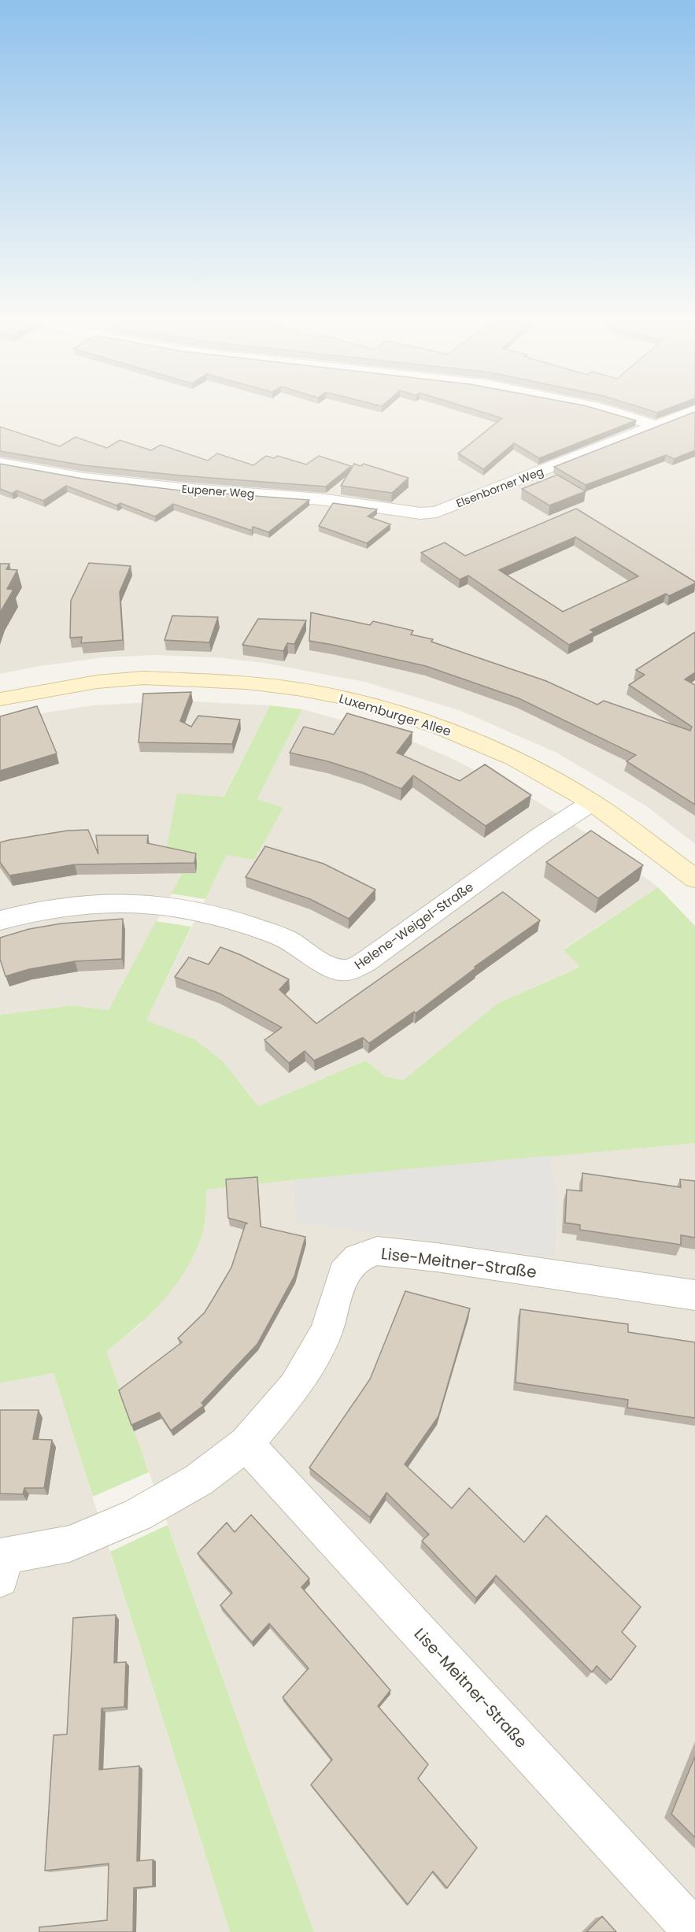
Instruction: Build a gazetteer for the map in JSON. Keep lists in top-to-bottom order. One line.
{"streets":{"street":["Elsenborner Weg","Eupener Weg","Luxemburger Allee","Helene-Weigel-Straße","Lise-Meitner-Straße"]},"crossings":[["Elsenborner Weg","Eupener Weg"],["Luxemburger Allee","Helene-Weigel-Straße"]]}
